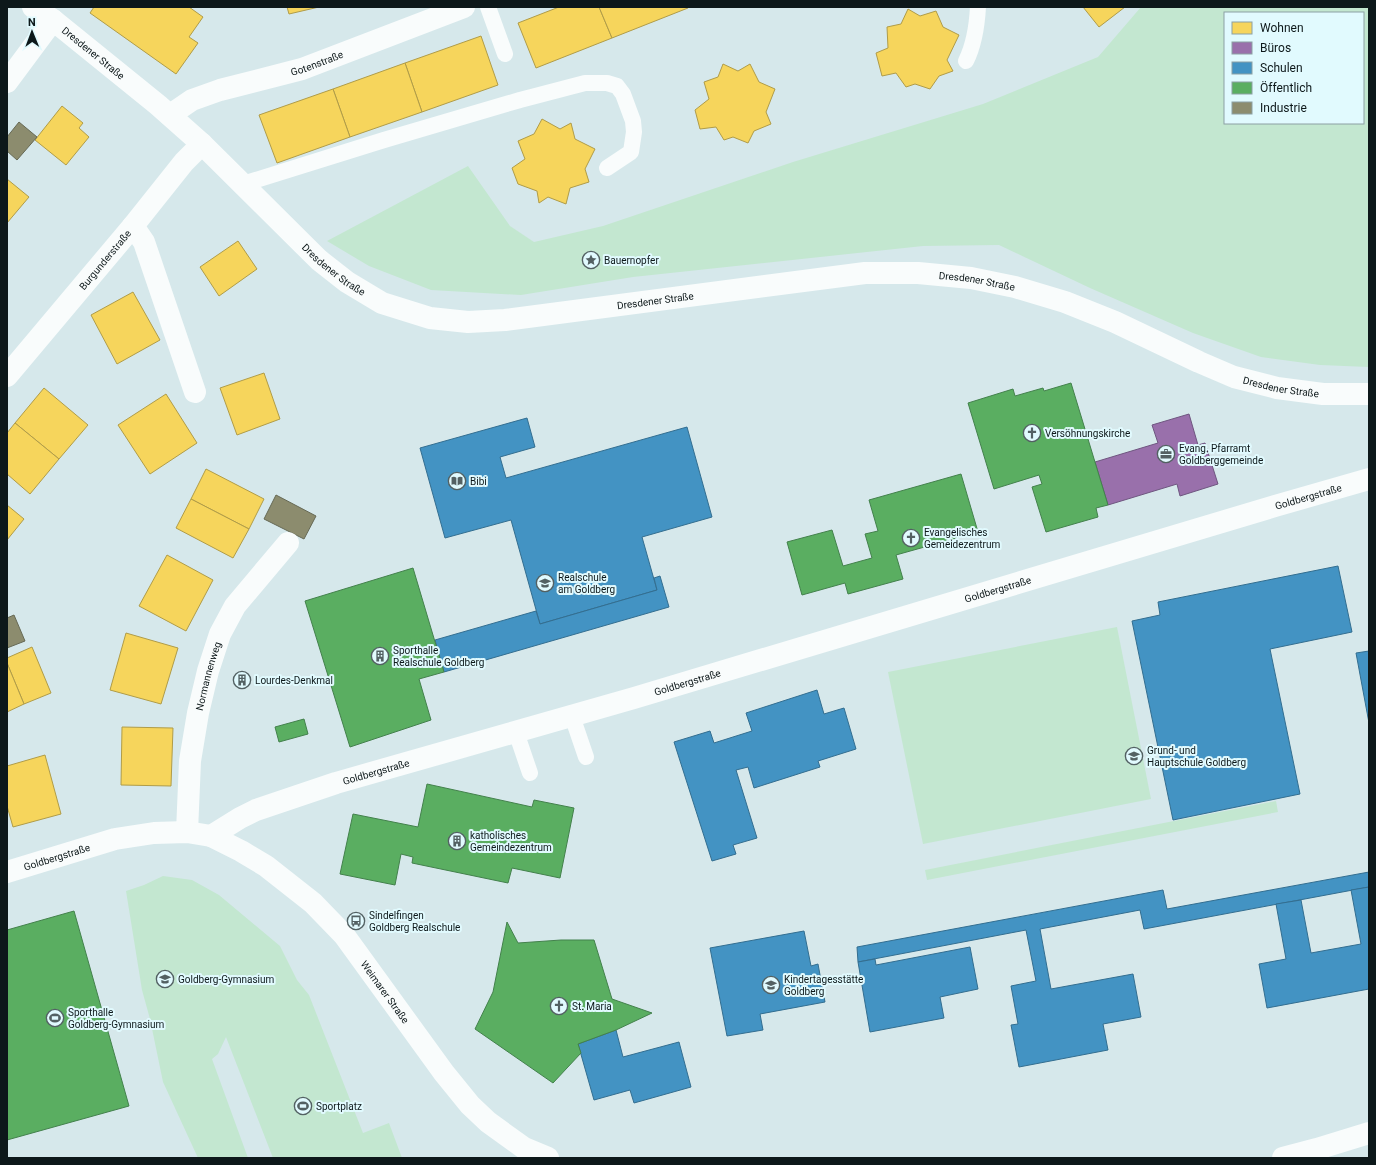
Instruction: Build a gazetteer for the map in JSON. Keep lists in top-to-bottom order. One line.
{"streets":{"street":["Dresdener Straße","Gotenstraße","Burgunderstraße","Goldbergstraße","Normannenweg","Weimarer Straße"]},"crossings":[["Dresdener Straße","Gotenstraße"],["Dresdener Straße","Burgunderstraße"],["Goldbergstraße","Normannenweg"],["Goldbergstraße","Weimarer Straße"]],"places":{"place":["Bauernopfer"],"church":["Versöhnungskirche","Evangelisches Gemeidezentrum","St. Maria"],"office":["Evang. Pfarramt Goldberggemeinde"],"library":["Bibi"],"school or university":["Realschule am Goldberg","Grund- und Hauptschule Goldberg","Goldberg-Gymnasium","Kindertagesstätte Goldberg"],"building":["Sporthalle Realschule Goldberg","Lourdes-Denkmal","katholisches Gemeindezentrum"],"bus stop":["Sindelfingen Goldberg Realschule"],"sports":["Sporthalle Goldberg-Gymnasium","Sportplatz"]},"legend":["Wohnen","Büros","Schulen","Öffentlich","Industrie"],"north":"top"}
